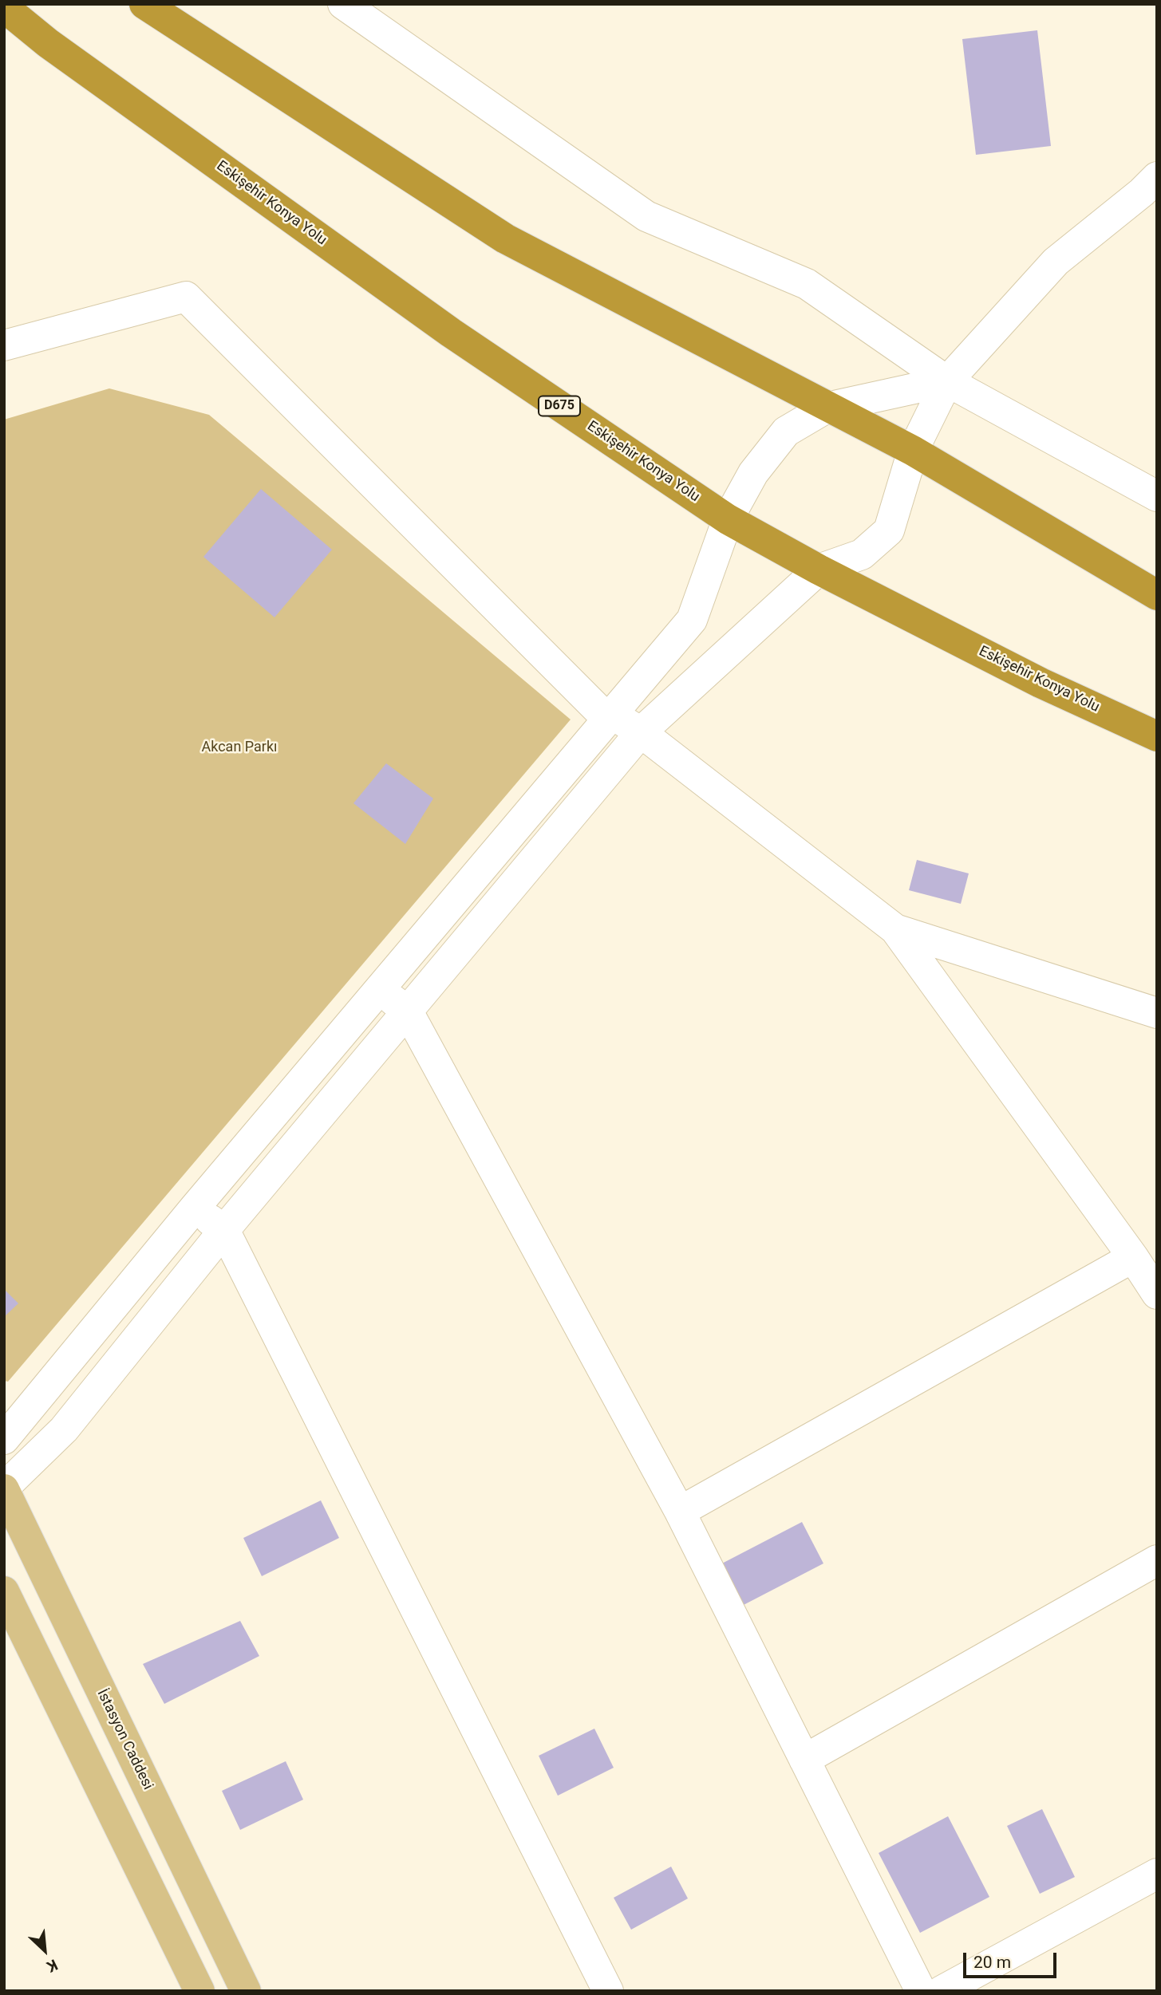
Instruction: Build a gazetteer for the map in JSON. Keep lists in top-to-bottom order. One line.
{"streets":{"highway":["Eskişehir Konya Yolu","D675"],"main road":["İstasyon Caddesi"]},"parks":["Akcan Parkı"],"scale_bar":"20 m","north":"bottom right"}
